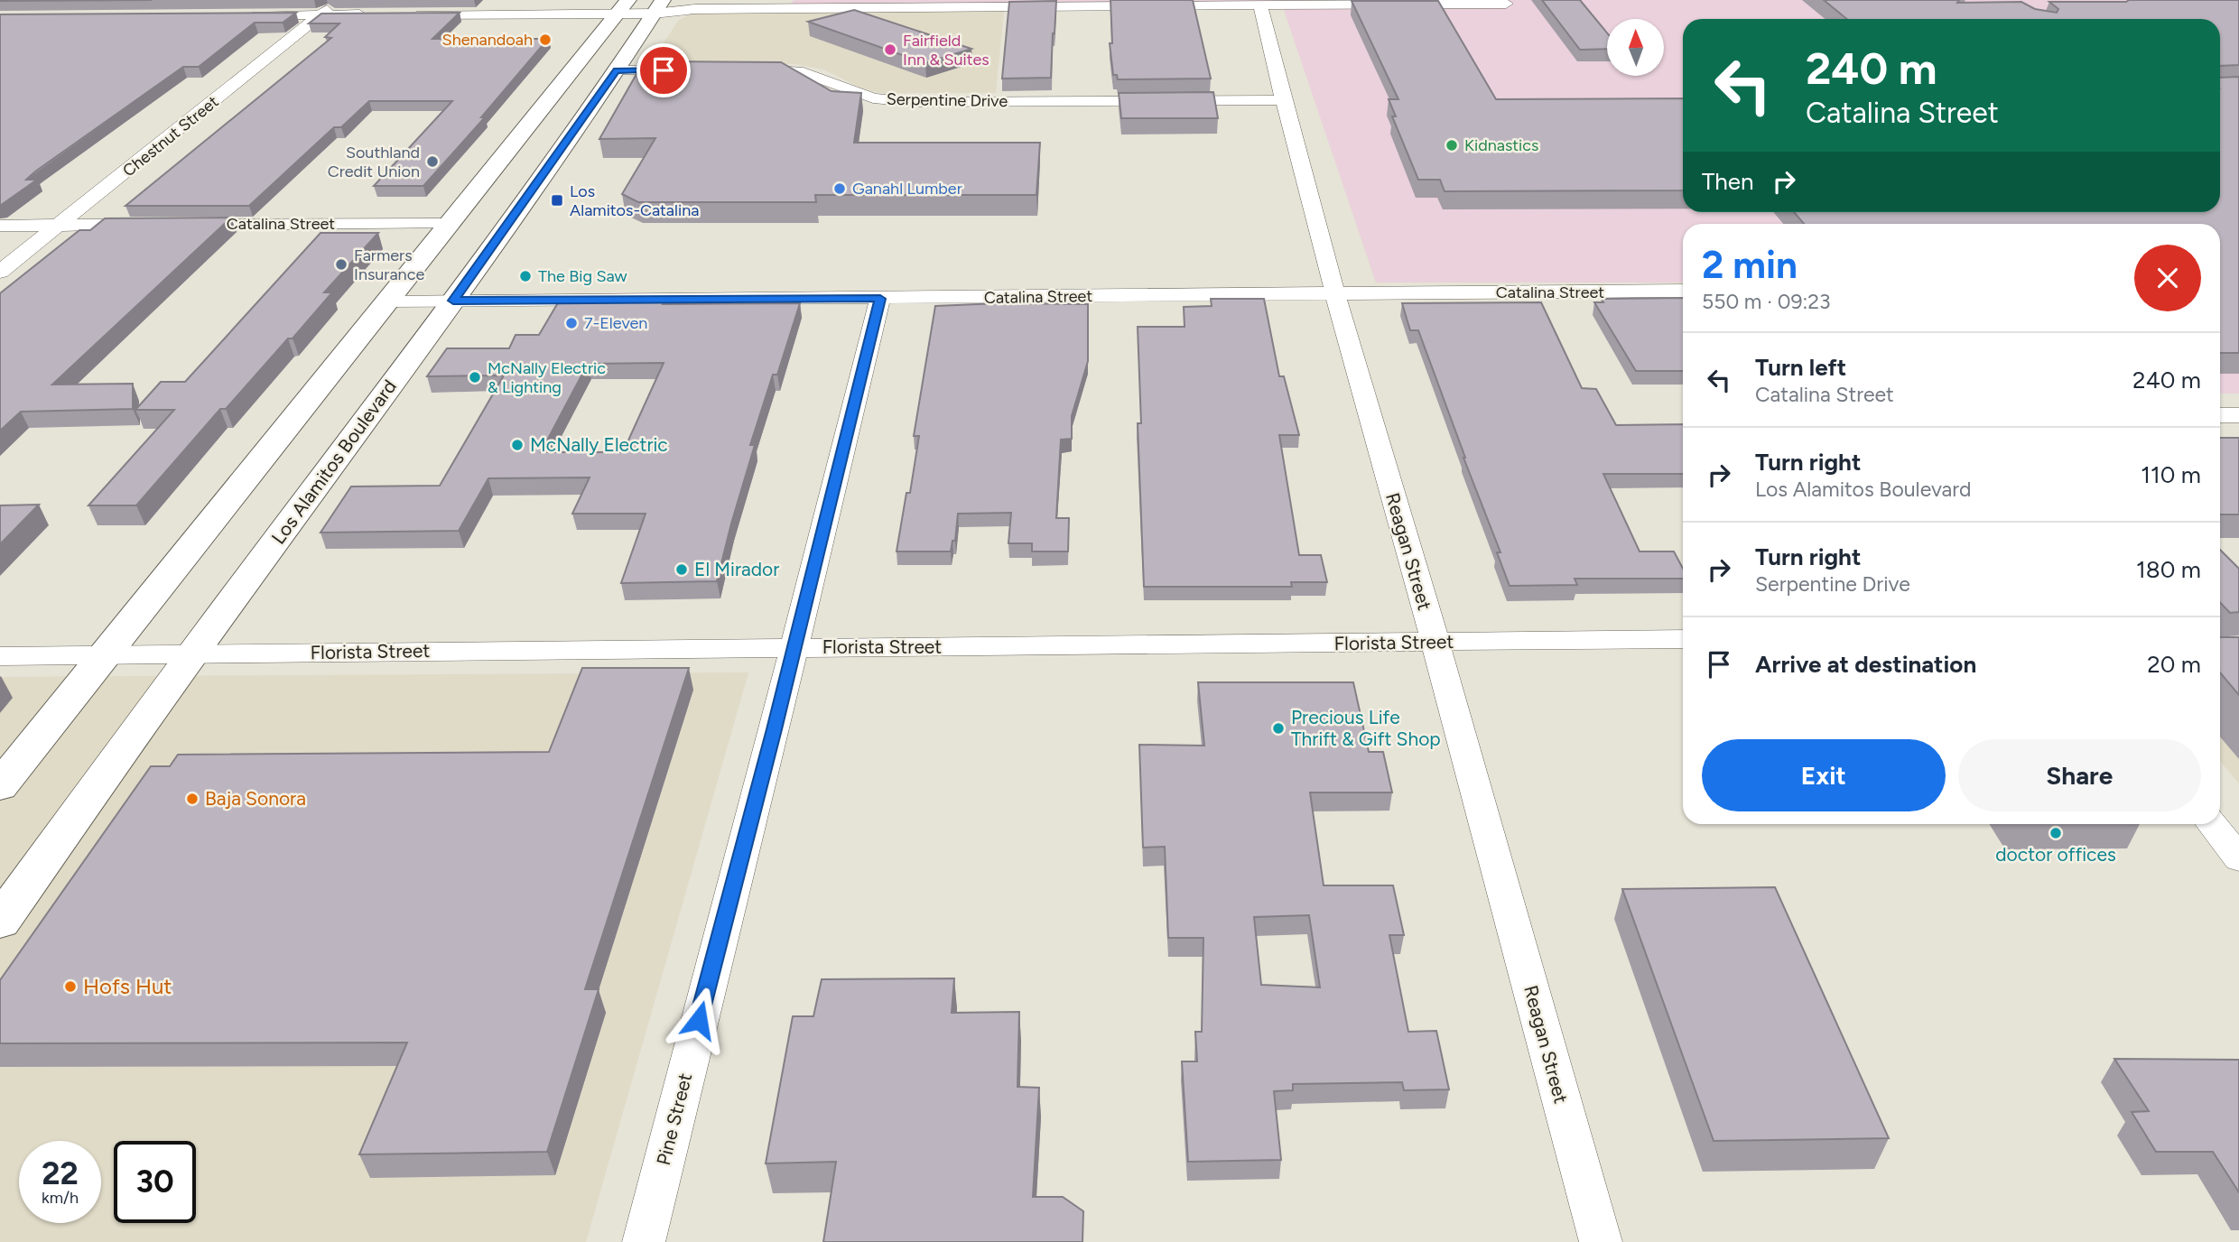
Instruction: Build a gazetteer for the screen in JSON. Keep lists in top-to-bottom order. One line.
{"streets":{"main road":["Los Alamitos Boulevard"],"street":["Serpentine Drive","Chestnut Street","Catalina Street","Reagan Street","Florista Street","Pine Street"]},"crossings":[["Serpentine Drive","Reagan Street"],["Catalina Street","Los Alamitos Boulevard"],["Catalina Street","Reagan Street"],["Catalina Street","Pine Street"],["Los Alamitos Boulevard","Florista Street"],["Reagan Street","Florista Street"],["Florista Street","Pine Street"]],"places":{"other":["Shenandoah","Fairfield Inn & Suites","Kidnastics","Southland Credit Union","Ganahl Lumber","Farmers Insurance","The Big Saw","7-Eleven","McNally Electric & Lighting","McNally Electric","El Mirador","Precious Life Thrift & Gift Shop","Baja Sonora","doctor offices","Hofs Hut"],"transit":["Los Alamitos-Catalina"]},"north":"top","page":{"turn":["240 m","Catalina Street"],"then":"Then","heading":["2 min","550 m · 09:23"],"list":[{"name":"Turn left","note":"Catalina Street","value":"240 m"},{"name":"Turn right","note":"Los Alamitos Boulevard","value":"110 m"},{"name":"Turn right","note":"Serpentine Drive","value":"180 m"},{"name":"Arrive at destination","value":"20 m"}],"buttons":["Exit","Share"],"speed":"22 km/h","limit":"30"}}
